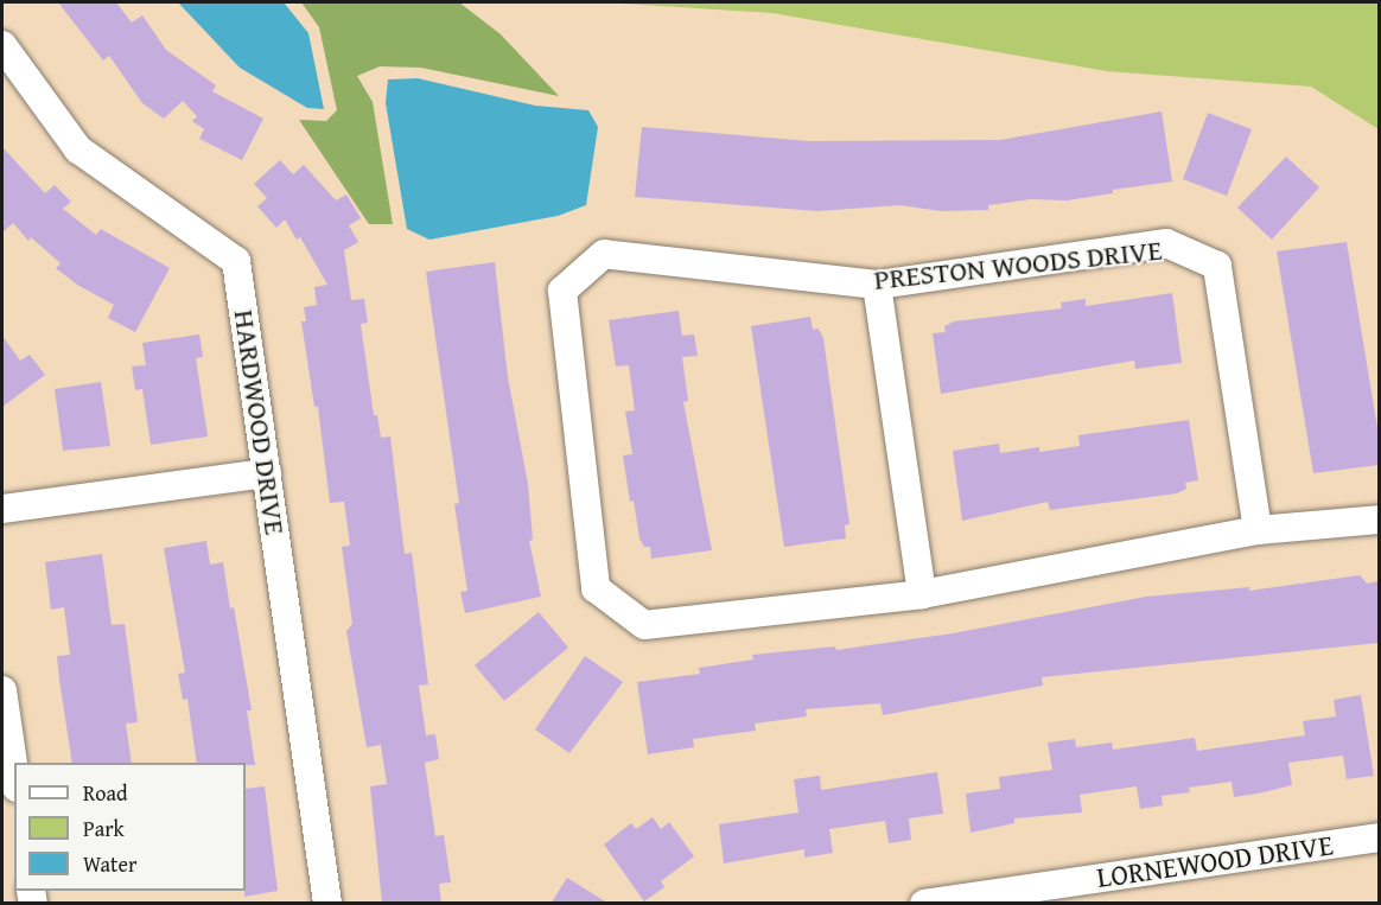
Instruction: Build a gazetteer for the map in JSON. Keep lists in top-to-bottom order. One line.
{"streets":{"street":["PRESTON WOODS DRIVE","HARDWOOD DRIVE","LORNEWOOD DRIVE"]},"legend":["Road","Park","Water"]}
